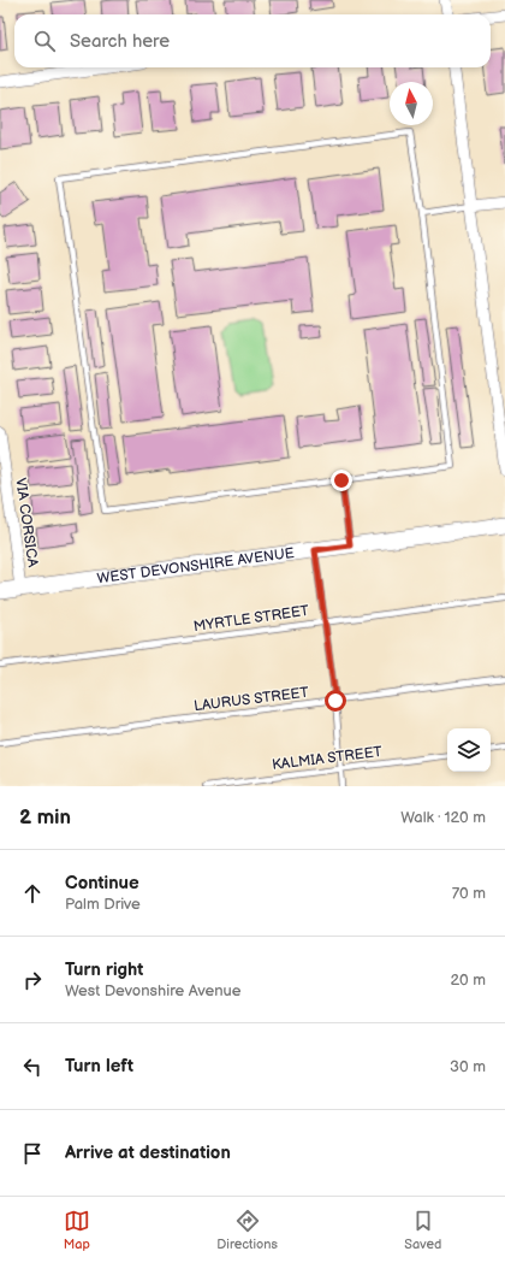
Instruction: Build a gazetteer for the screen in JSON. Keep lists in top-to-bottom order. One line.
{"streets":{"main road":["WEST DEVONSHIRE AVENUE"],"street":["VIA CORSICA"],"lane":["MYRTLE STREET","LAURUS STREET","KALMIA STREET"]},"crossings":[["VIA CORSICA","WEST DEVONSHIRE AVENUE"]],"north":"top","page":{"search":"Search here","heading":["2 min","Walk · 120 m"],"list":[["Continue","Palm Drive","70 m"],["Turn right","West Devonshire Avenue","20 m"],["Turn left","30 m"],"Arrive at destination"],"nav":["Map","Directions","Saved"]}}
